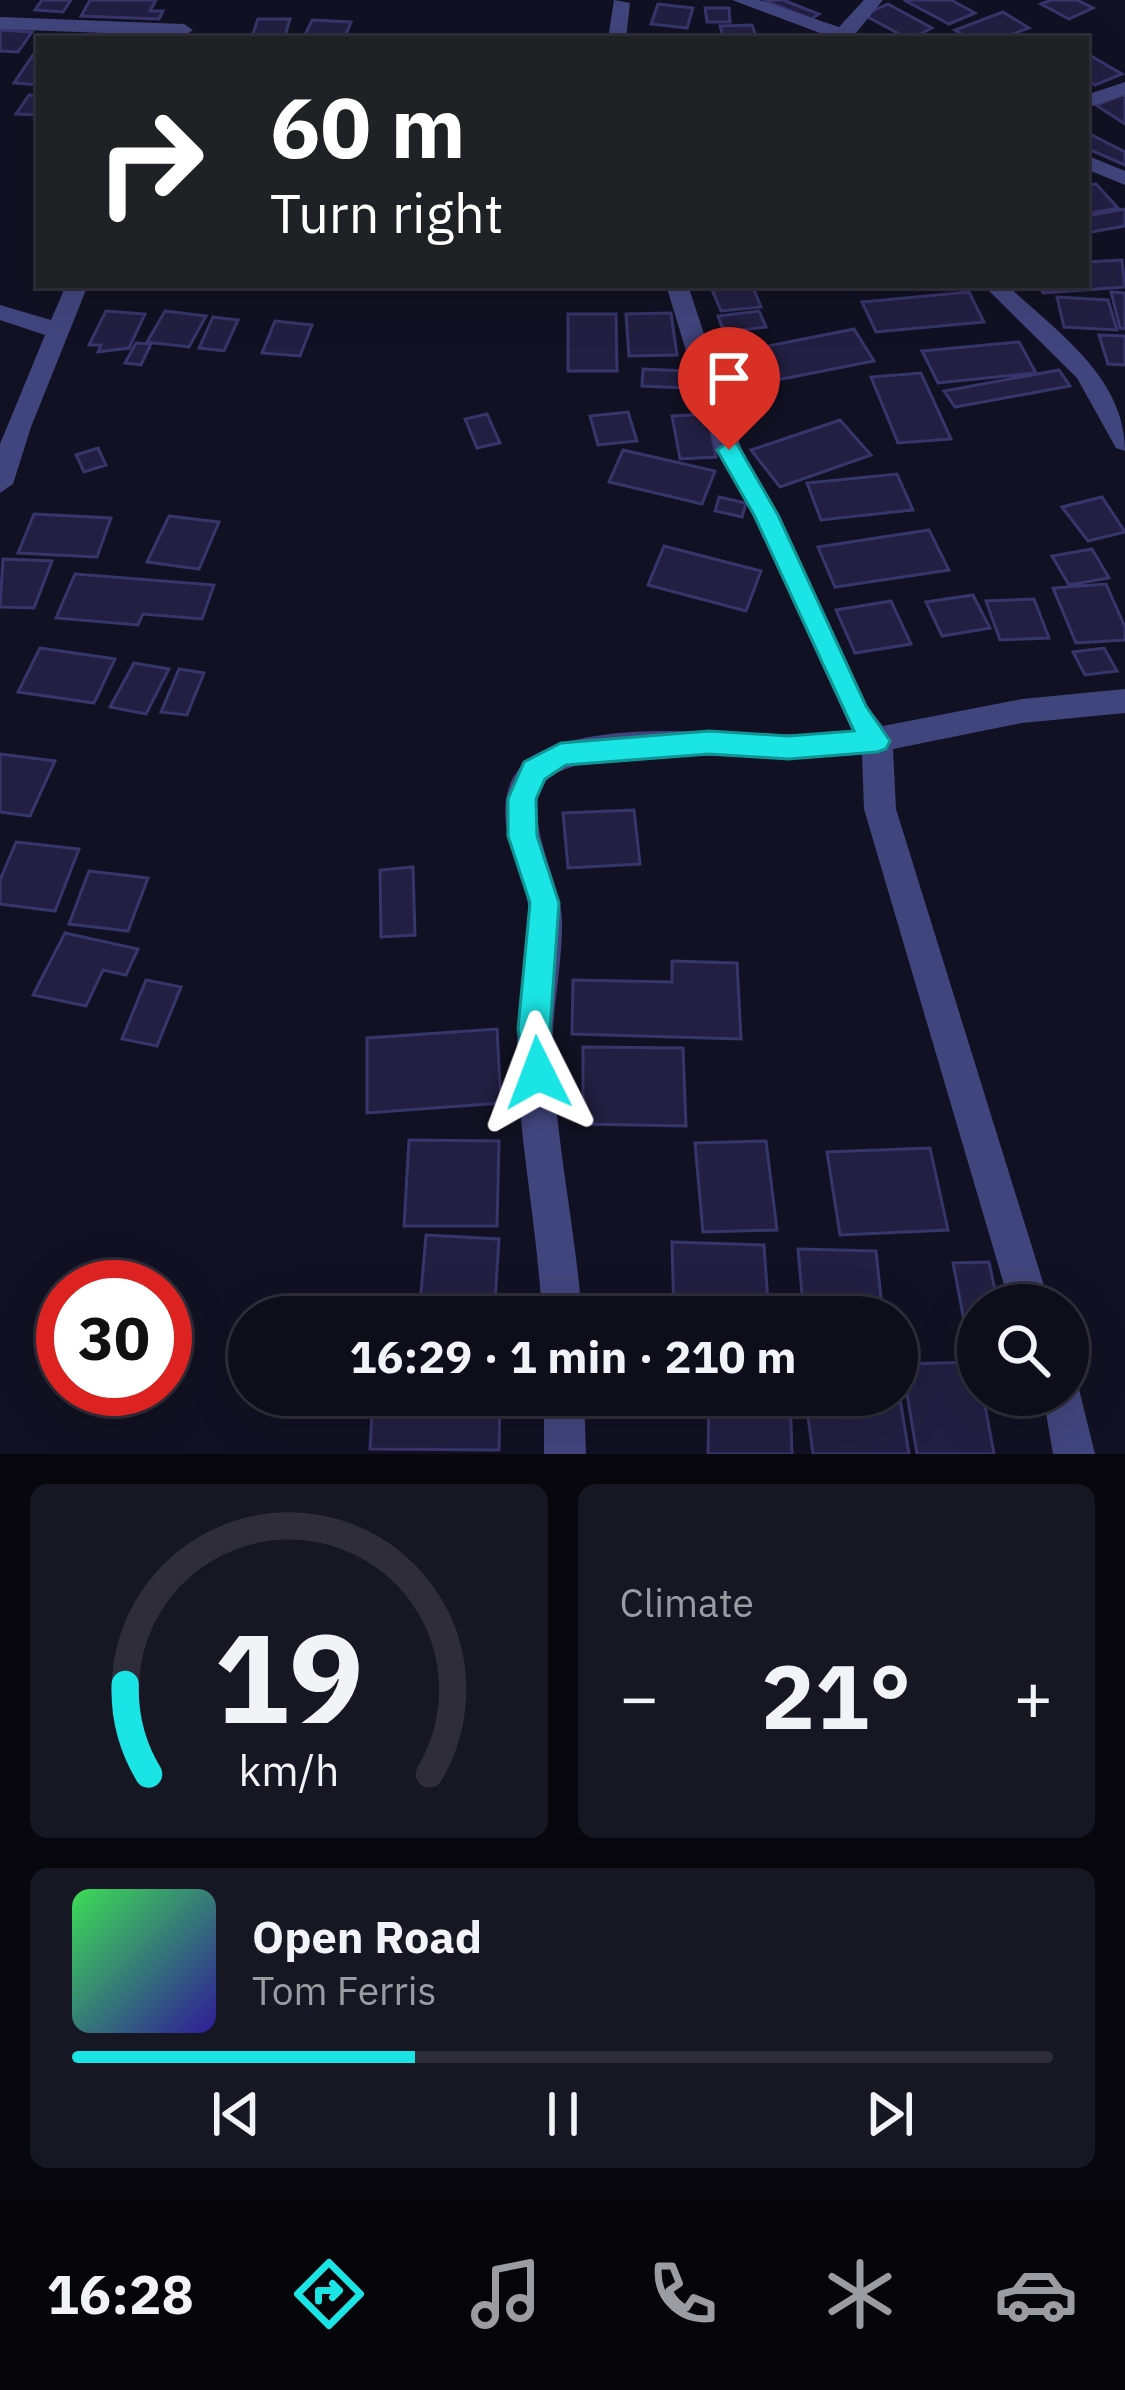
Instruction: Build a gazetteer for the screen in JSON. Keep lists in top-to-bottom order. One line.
{"page":{"turn":["60 m","Turn right"],"limit":"30","trip":"16:29 · 1 min · 210 m","tile":"Climate","heat":["−","21°","+"],"song":["Open Road","Tom Ferris"],"tabs":"16:28","gauge":["19","km/h"]}}
